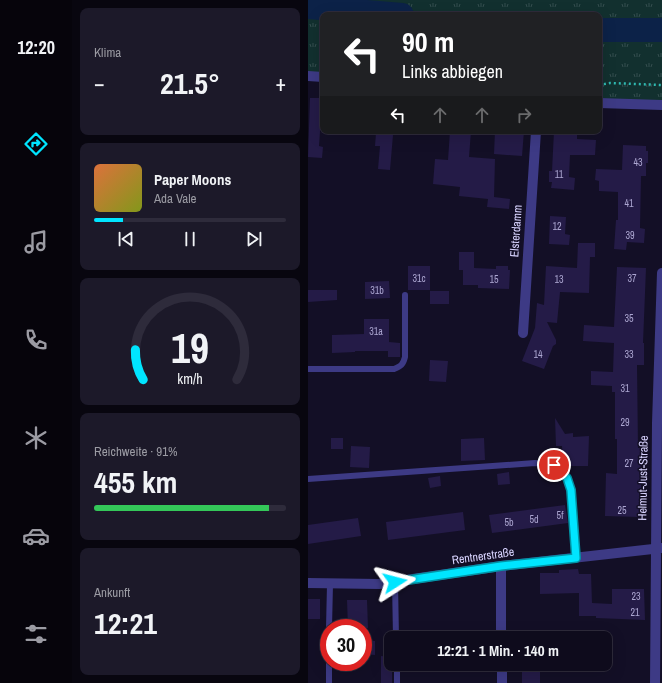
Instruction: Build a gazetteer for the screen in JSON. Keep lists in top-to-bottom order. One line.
{"streets":{"street":["Elsterdamm","Helmut-Just-Straße","Rentnerstraße"]},"crossings":[["Helmut-Just-Straße","Rentnerstraße"]],"house_numbers":["43","11","41","12","39","31c","37","15","13","31b","35","31a","14","33","31","29","27","25","5f","5d","5b","23","21"],"page":{"tabs":"12:20","tile":["Klima",["Reichweite · 91%","455 km"],["Ankunft","12:21"]],"turn":["90 m","Links abbiegen"],"heat":["−","21.5°","+"],"song":["Paper Moons","Ada Vale"],"limit":"30","trip":"12:21 · 1 Min. · 140 m","gauge":["19","km/h"]}}
